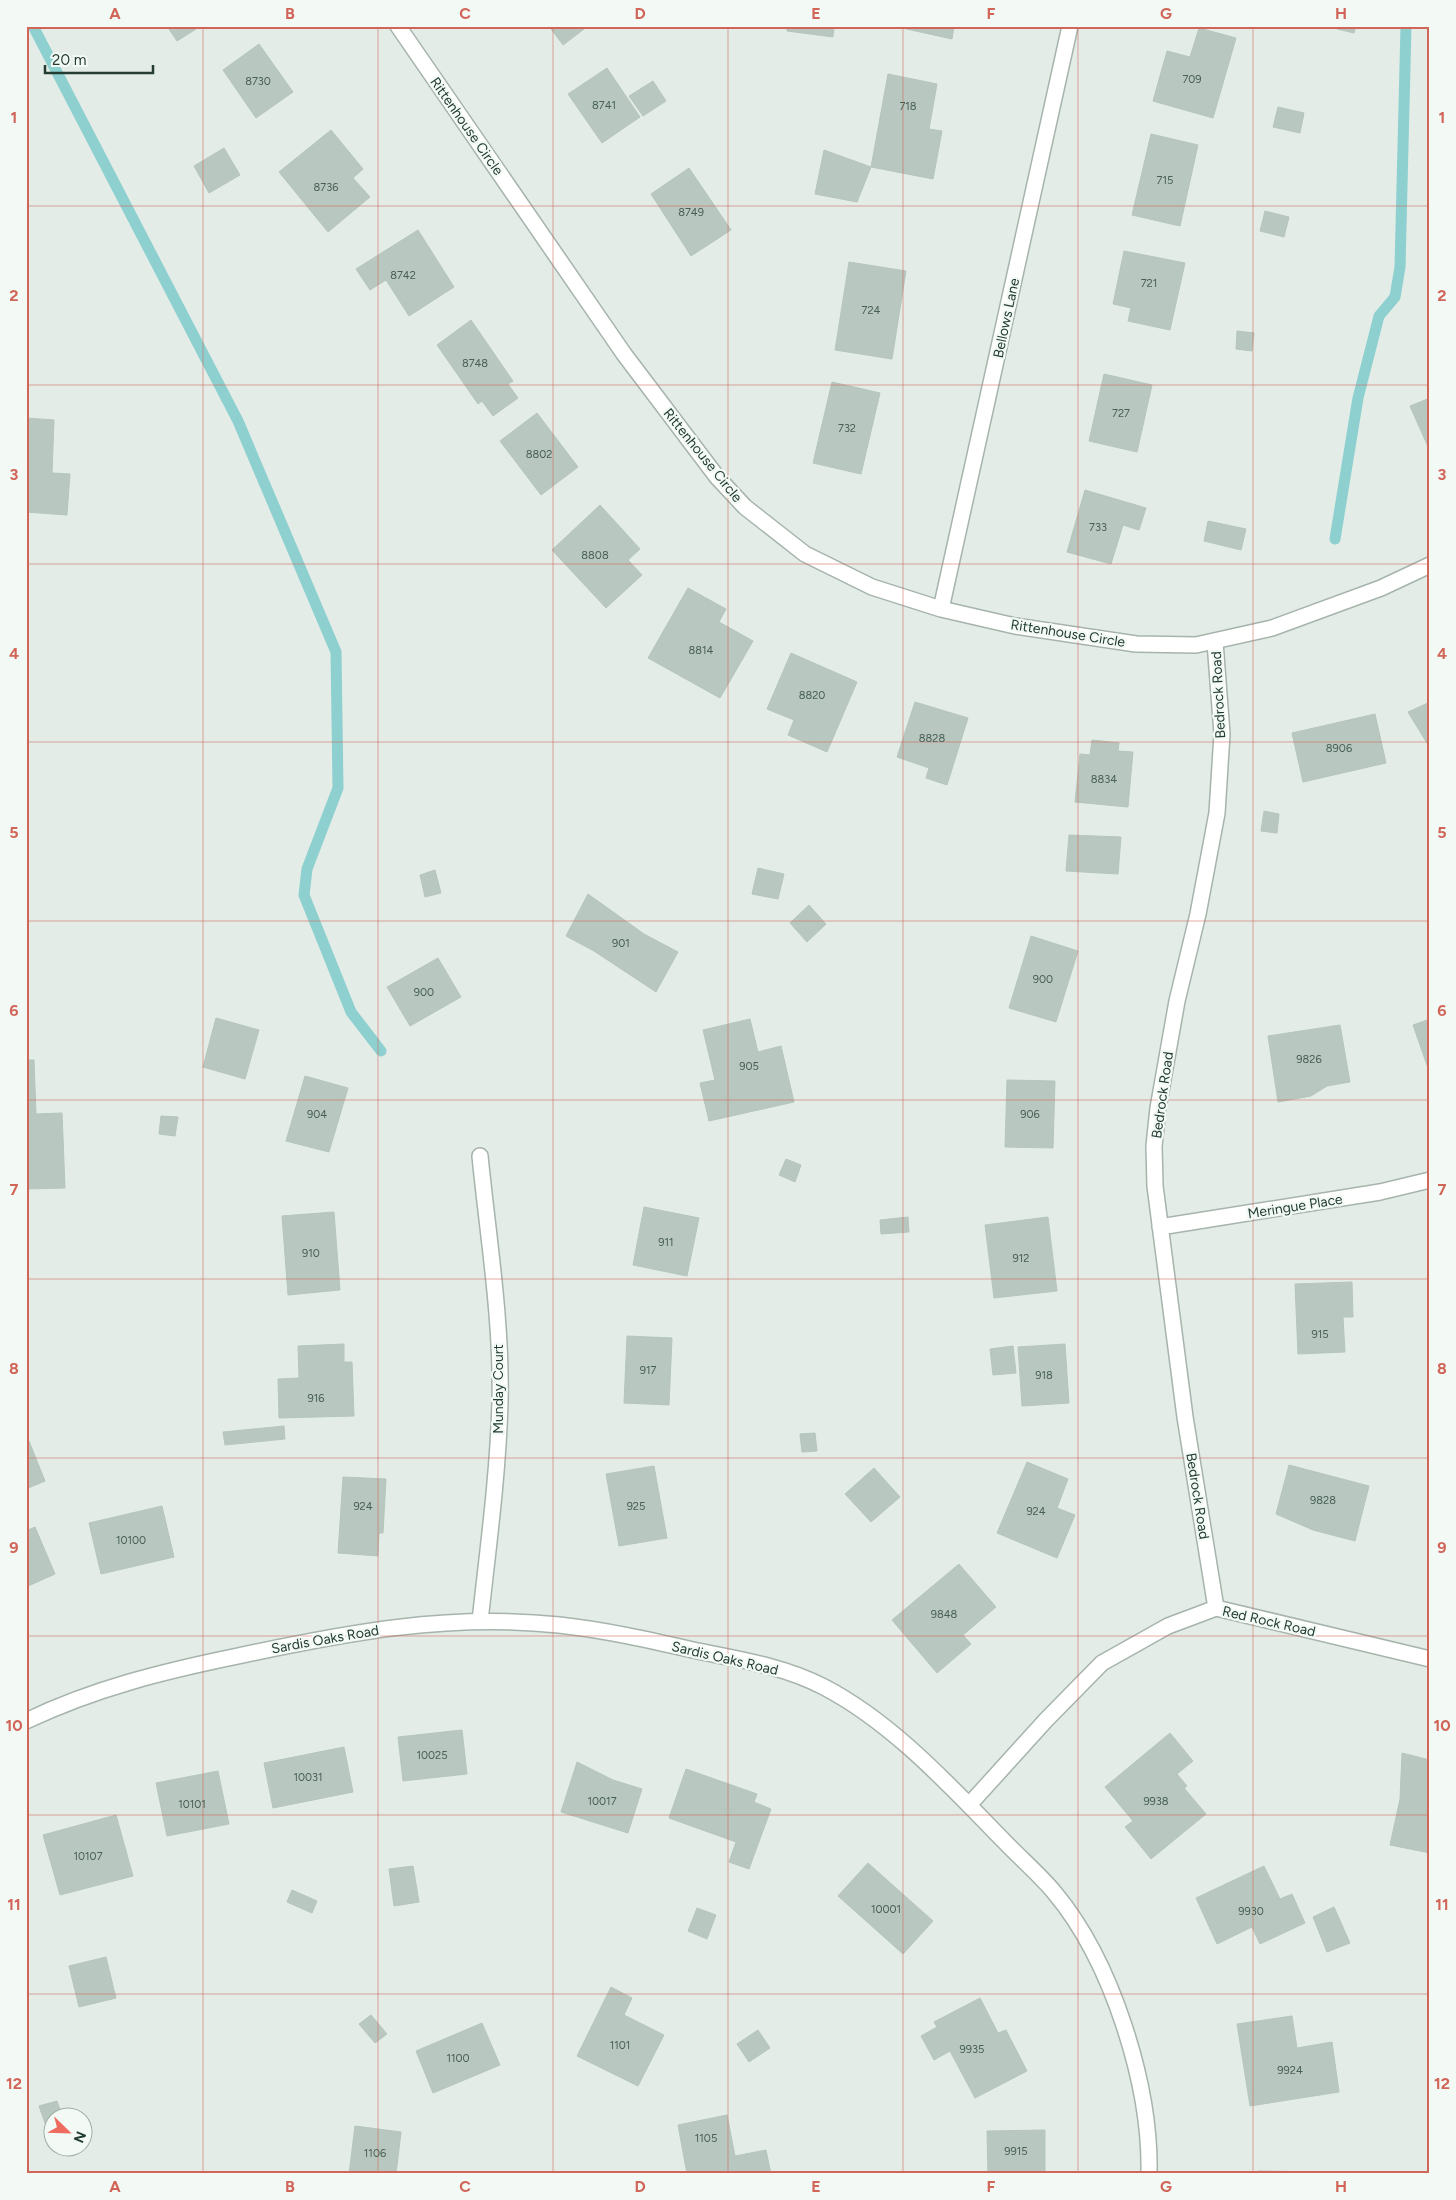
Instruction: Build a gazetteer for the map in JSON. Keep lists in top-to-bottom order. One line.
{"streets":{"street":["Rittenhouse Circle","Bellows Lane","Bedrock Road","Meringue Place","Munday Court","Red Rock Road","Sardis Oaks Road"]},"crossings":[["Rittenhouse Circle","Bellows Lane"],["Rittenhouse Circle","Bedrock Road"],["Bedrock Road","Meringue Place"],["Bedrock Road","Red Rock Road"],["Munday Court","Sardis Oaks Road"],["Red Rock Road","Sardis Oaks Road"]],"house_numbers":["709","8730","8741","718","715","8736","8749","8742","721","724","8748","727","732","8802","733","8808","8814","8820","8828","8906","8834","901","900","900","9826","905","904","906","911","910","912","915","917","918","916","9828","924","925","924","10100","9848","10025","10031","10017","9938","10101","10107","10001","9930","1101","9935","1100","9924","1105","9915","1106"],"scale_bar":"20 m","north":"bottom right","grid":{"columns":["A","B","C","D","E","F","G","H"],"rows":["1","2","3","4","5","6","7","8","9","10","11","12"]}}
